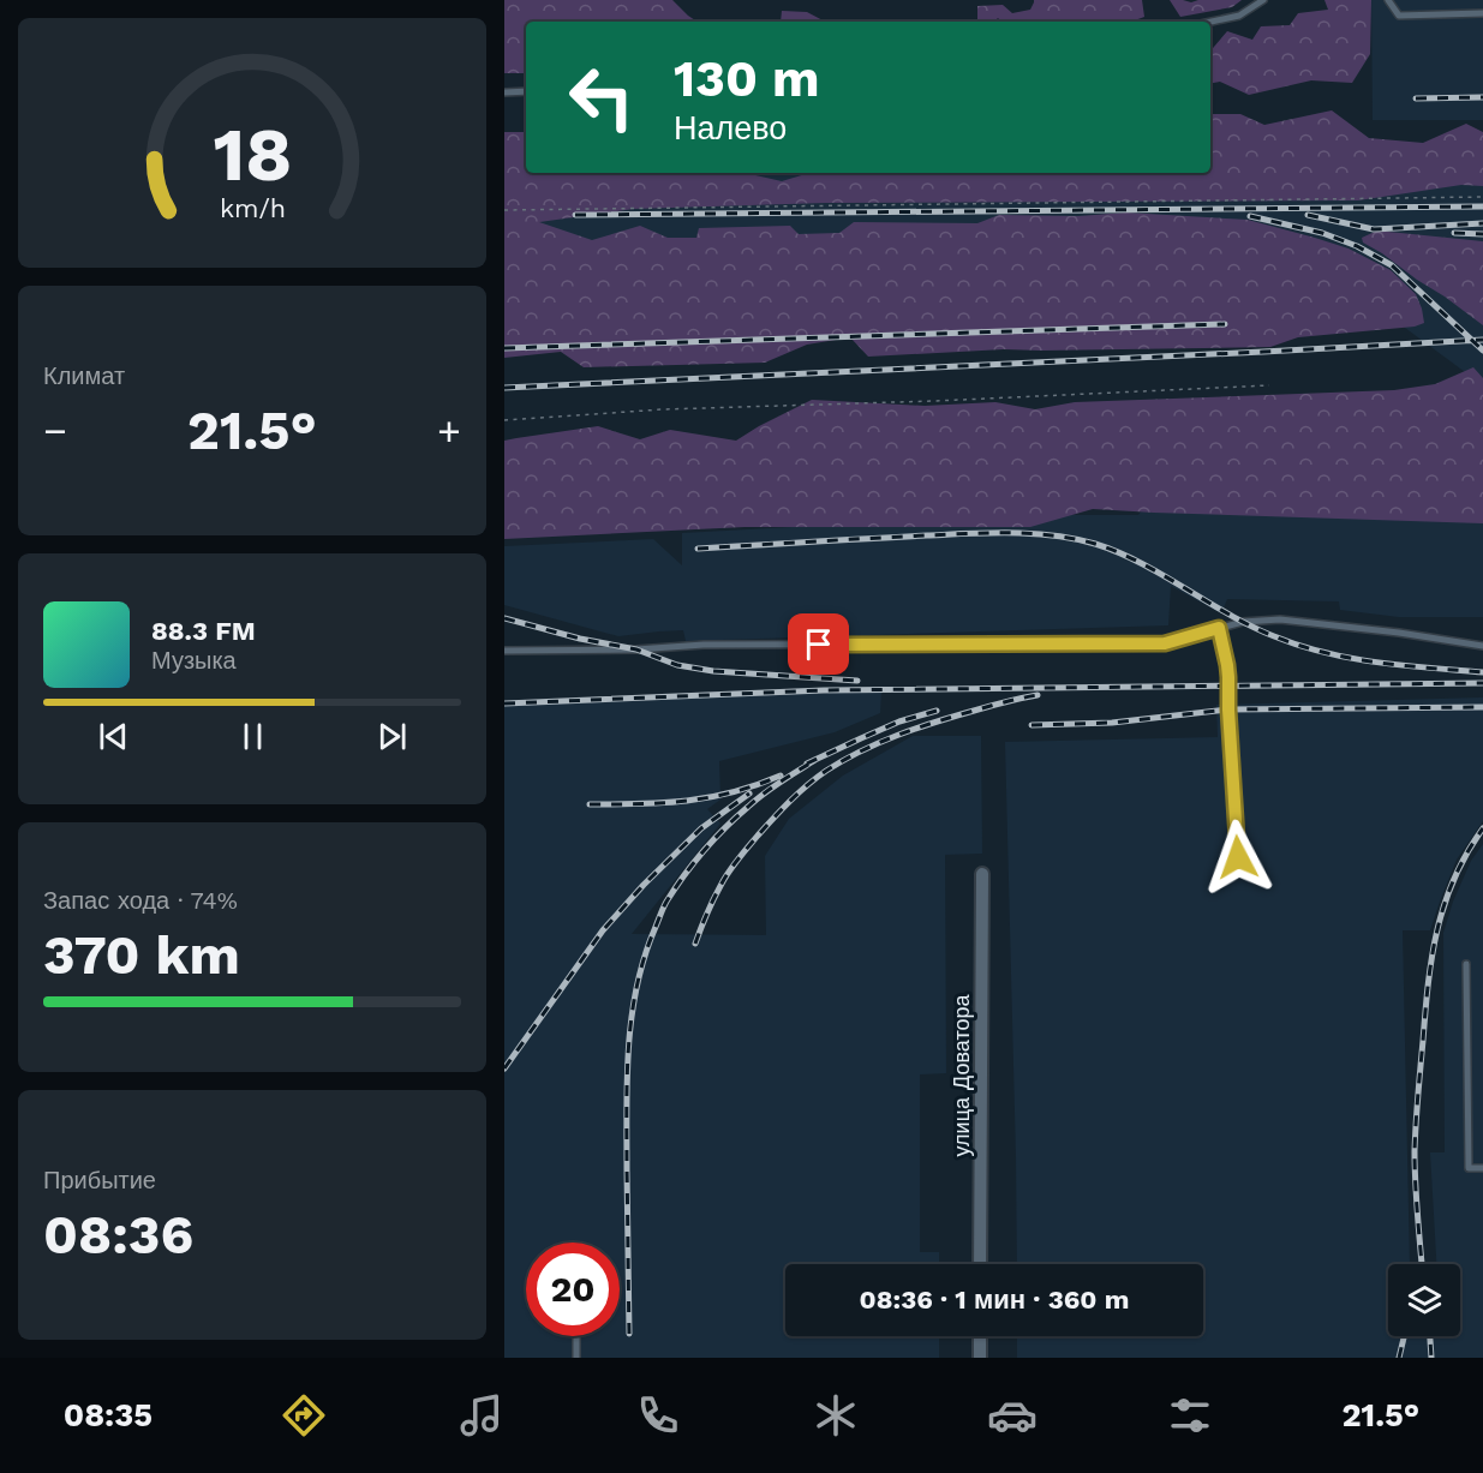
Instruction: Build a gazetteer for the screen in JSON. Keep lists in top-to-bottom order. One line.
{"streets":{"street":["улица Доватора"]},"page":{"turn":["130 m","Налево"],"tile":["Климат",["Запас хода · 74%","370 km"],["Прибытие","08:36"]],"heat":["−","21.5°","+"],"song":["88.3 FM","Музыка"],"limit":"20","trip":"08:36 · 1 мин · 360 m","tabs":["08:35","21.5°"],"gauge":["18","km/h"]}}
